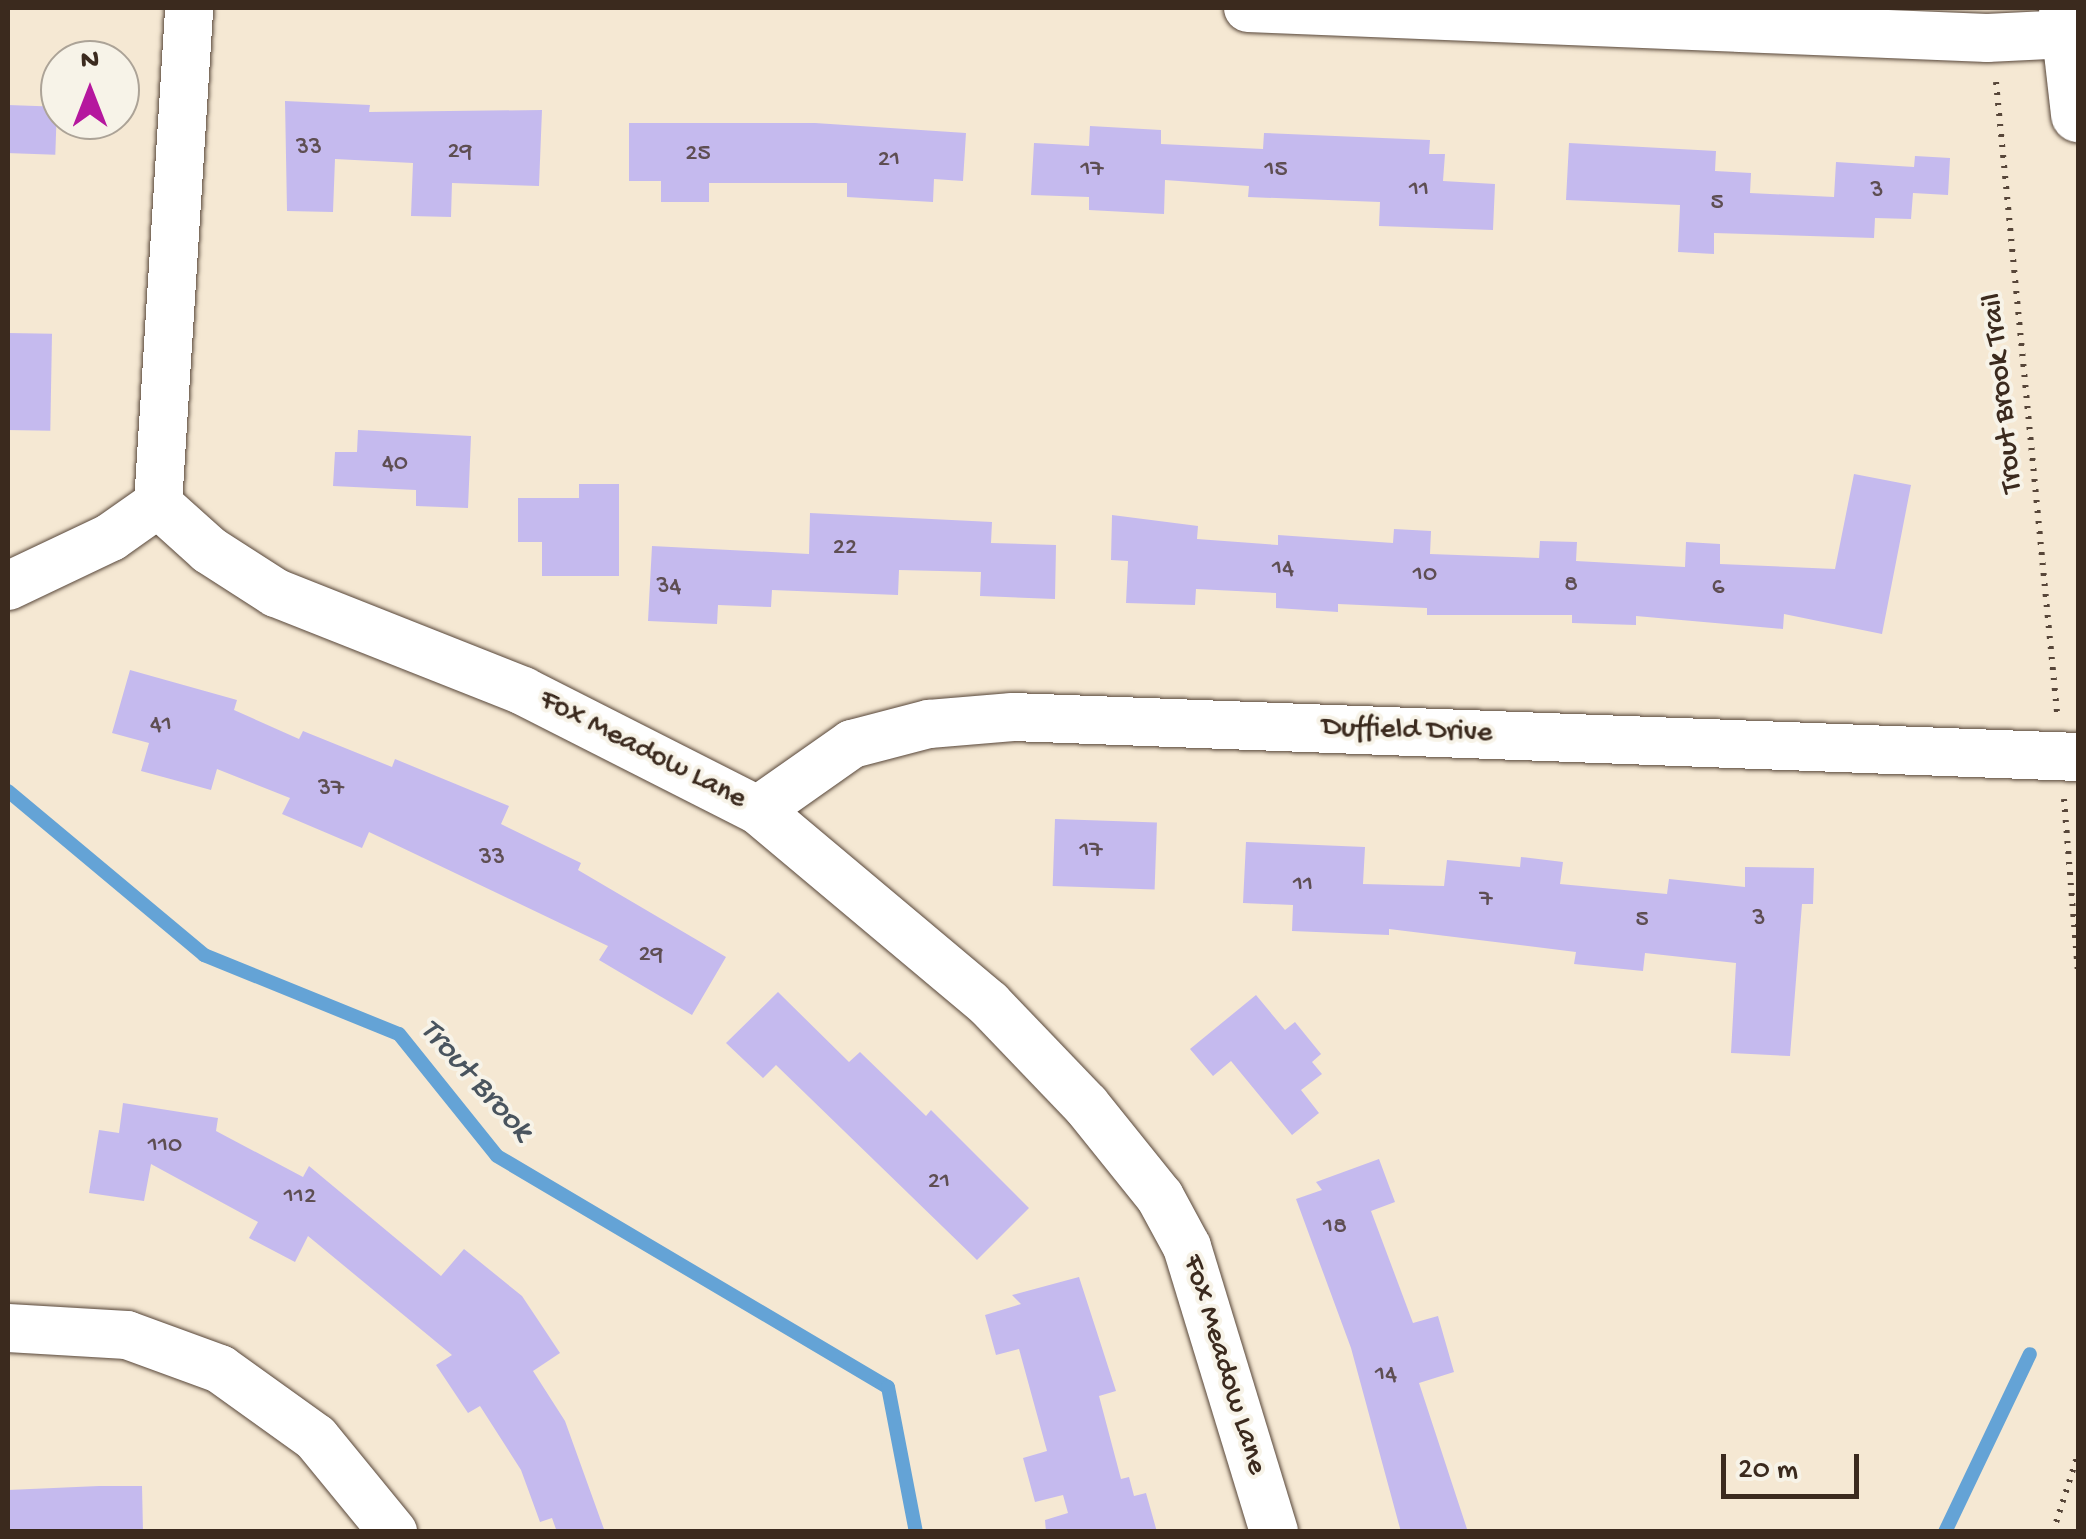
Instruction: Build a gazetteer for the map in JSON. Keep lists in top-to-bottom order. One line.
{"streets":{"street":["Duffield Drive","Fox Meadow Lane"],"path":["Trout Brook Trail"]},"crossings":[["Duffield Drive","Fox Meadow Lane"]],"water":["Trout Brook"],"house_numbers":["33","29","25","21","17","15","11","3","5","40","22","14","10","8","34","6","41","37","17","33","11","7","3","5","29","110","21","112","18","14"],"scale_bar":"20 m","north":"top"}
